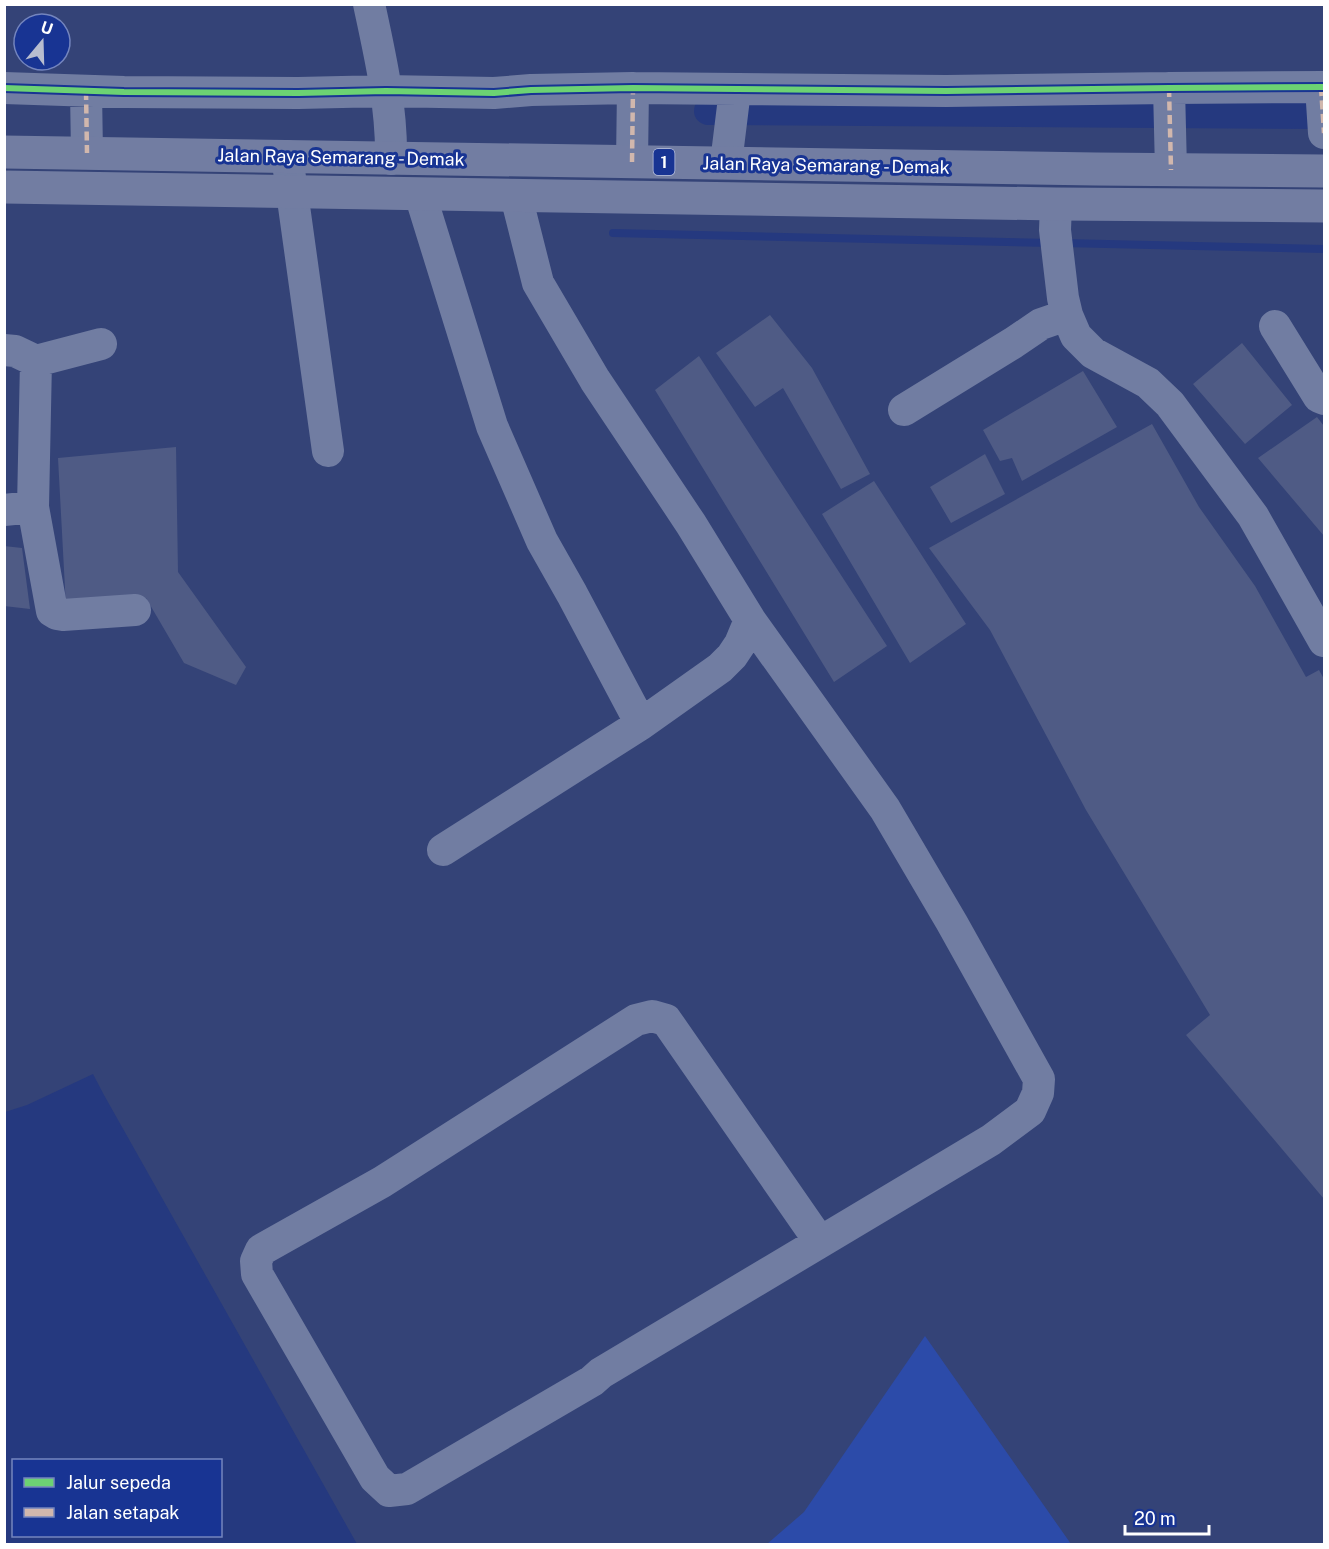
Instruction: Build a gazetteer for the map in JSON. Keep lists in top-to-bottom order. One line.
{"streets":{"highway":["Jalan Raya Semarang - Demak","1"]},"legend":["Jalur sepeda","Jalan setapak"],"scale_bar":"20 m","north":"top"}
